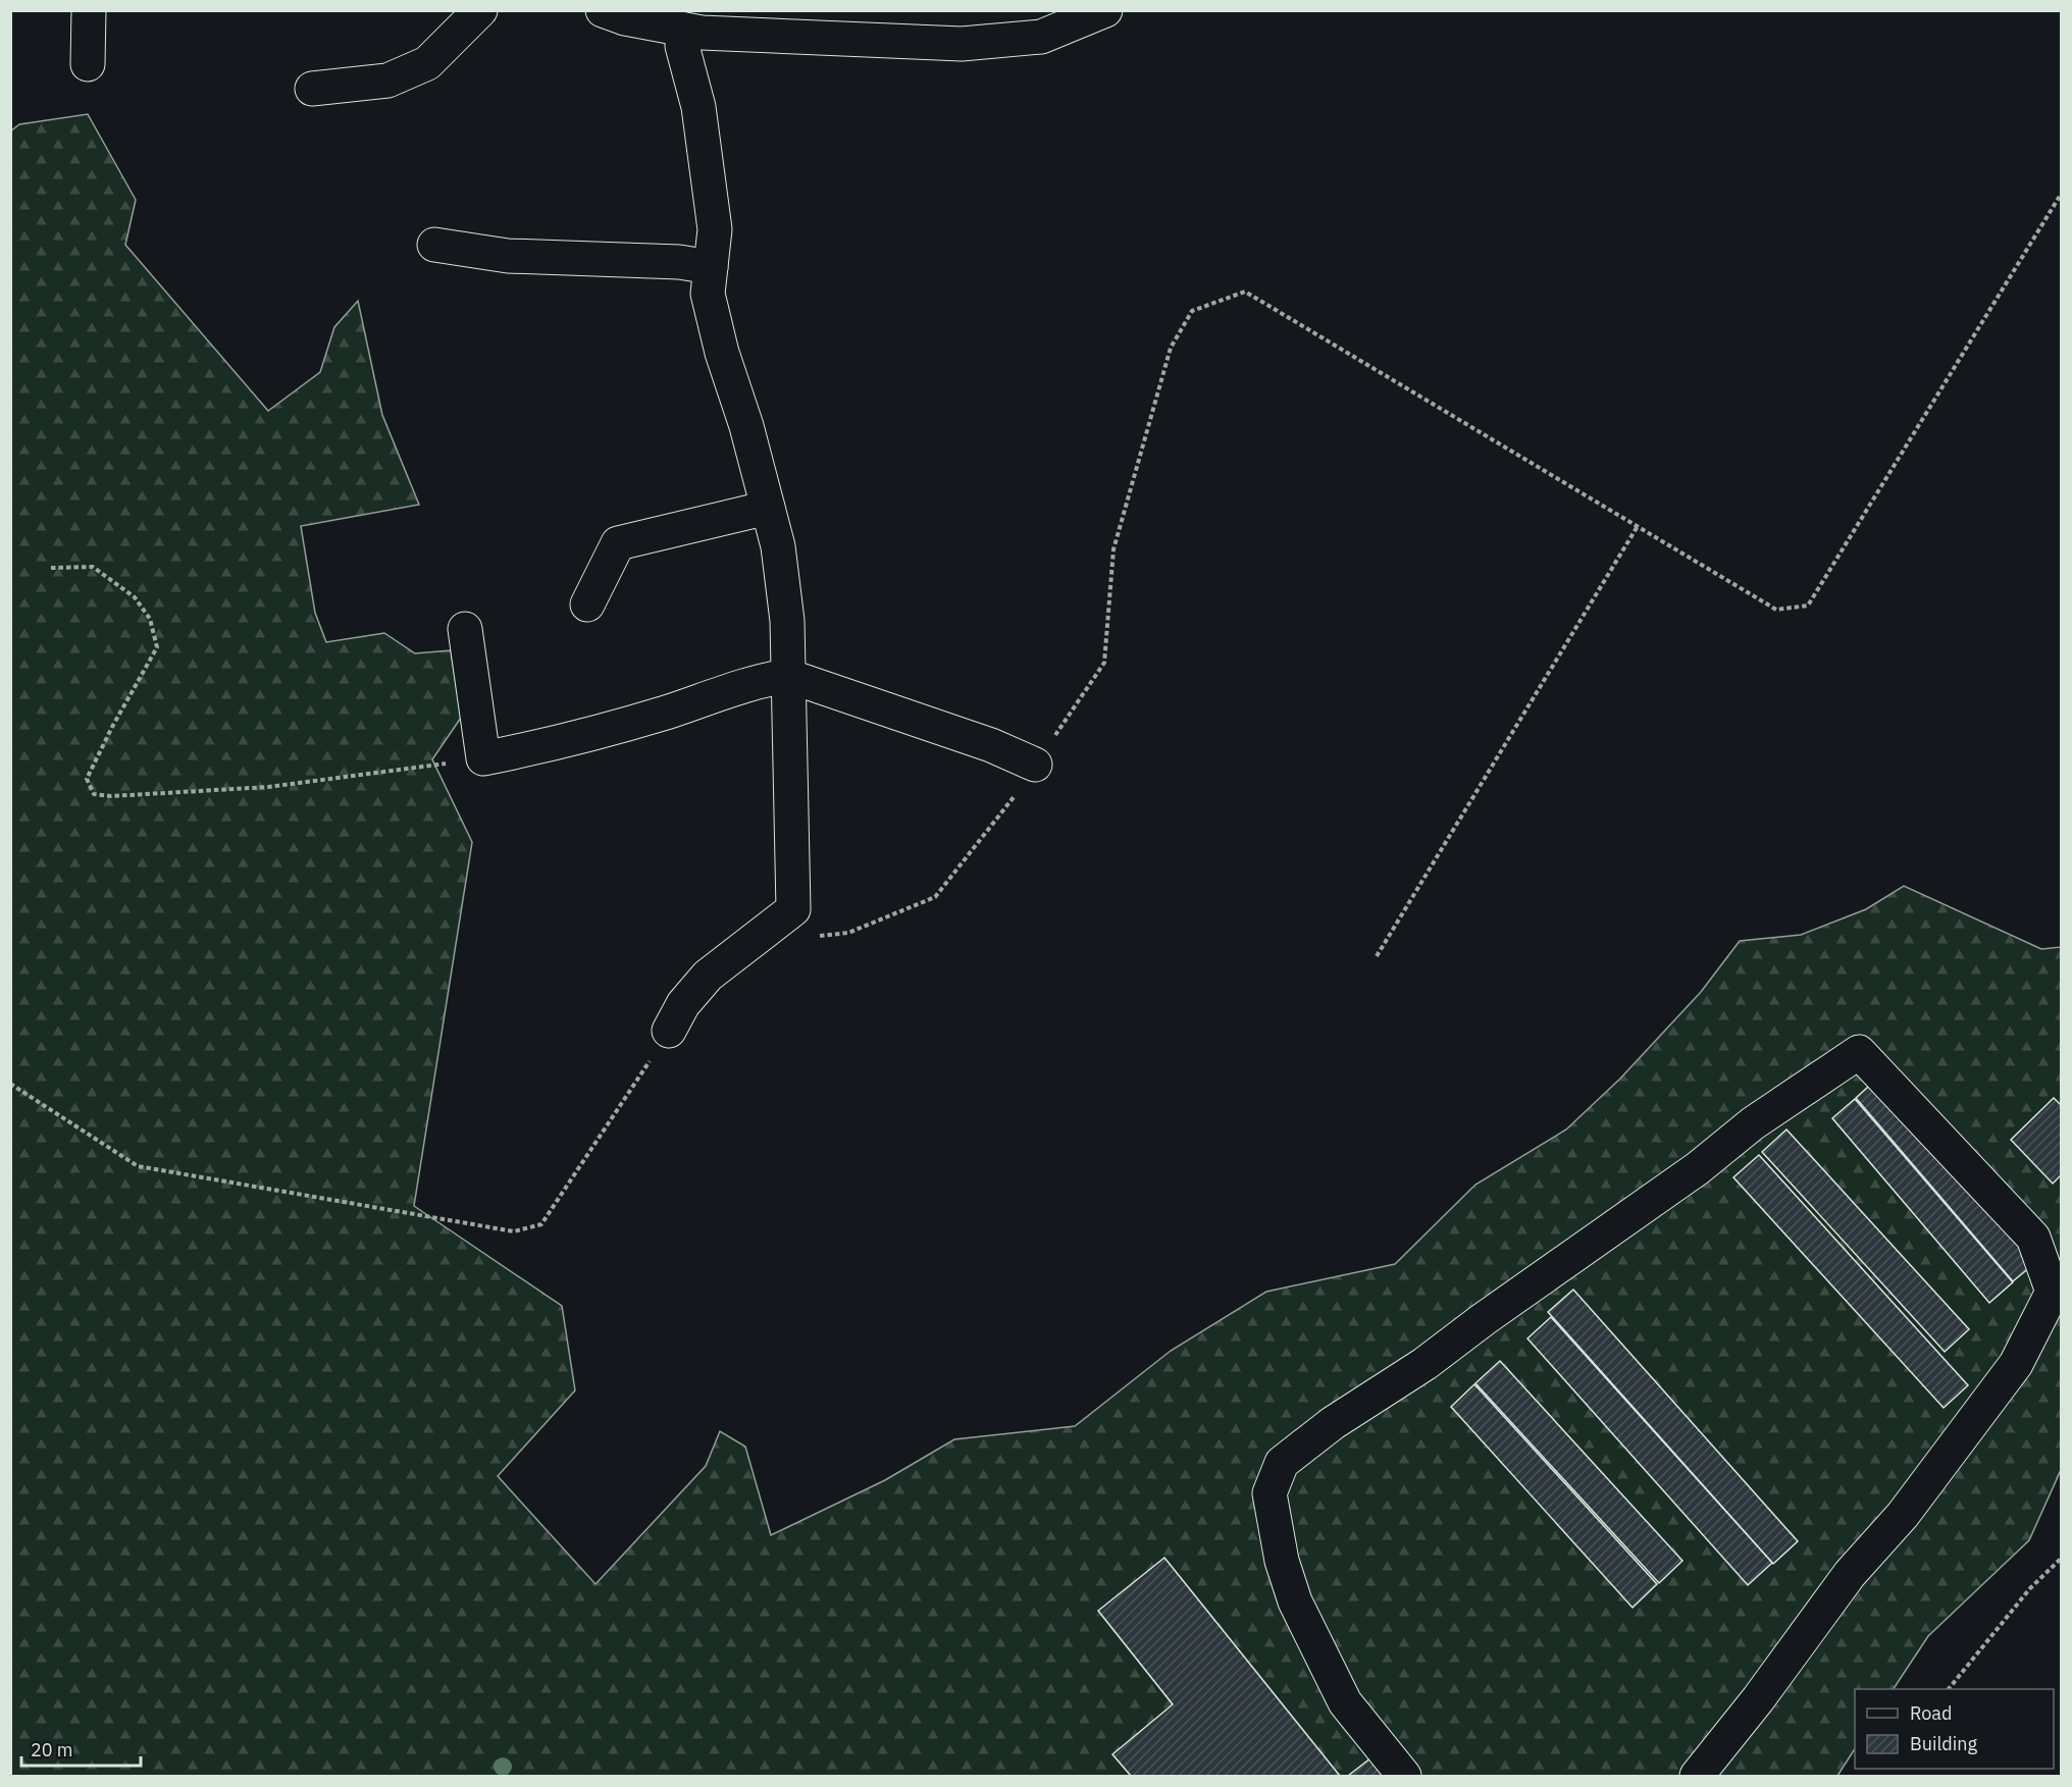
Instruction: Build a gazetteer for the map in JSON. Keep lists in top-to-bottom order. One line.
{"legend":["Road","Building"],"scale_bar":"20 m"}
